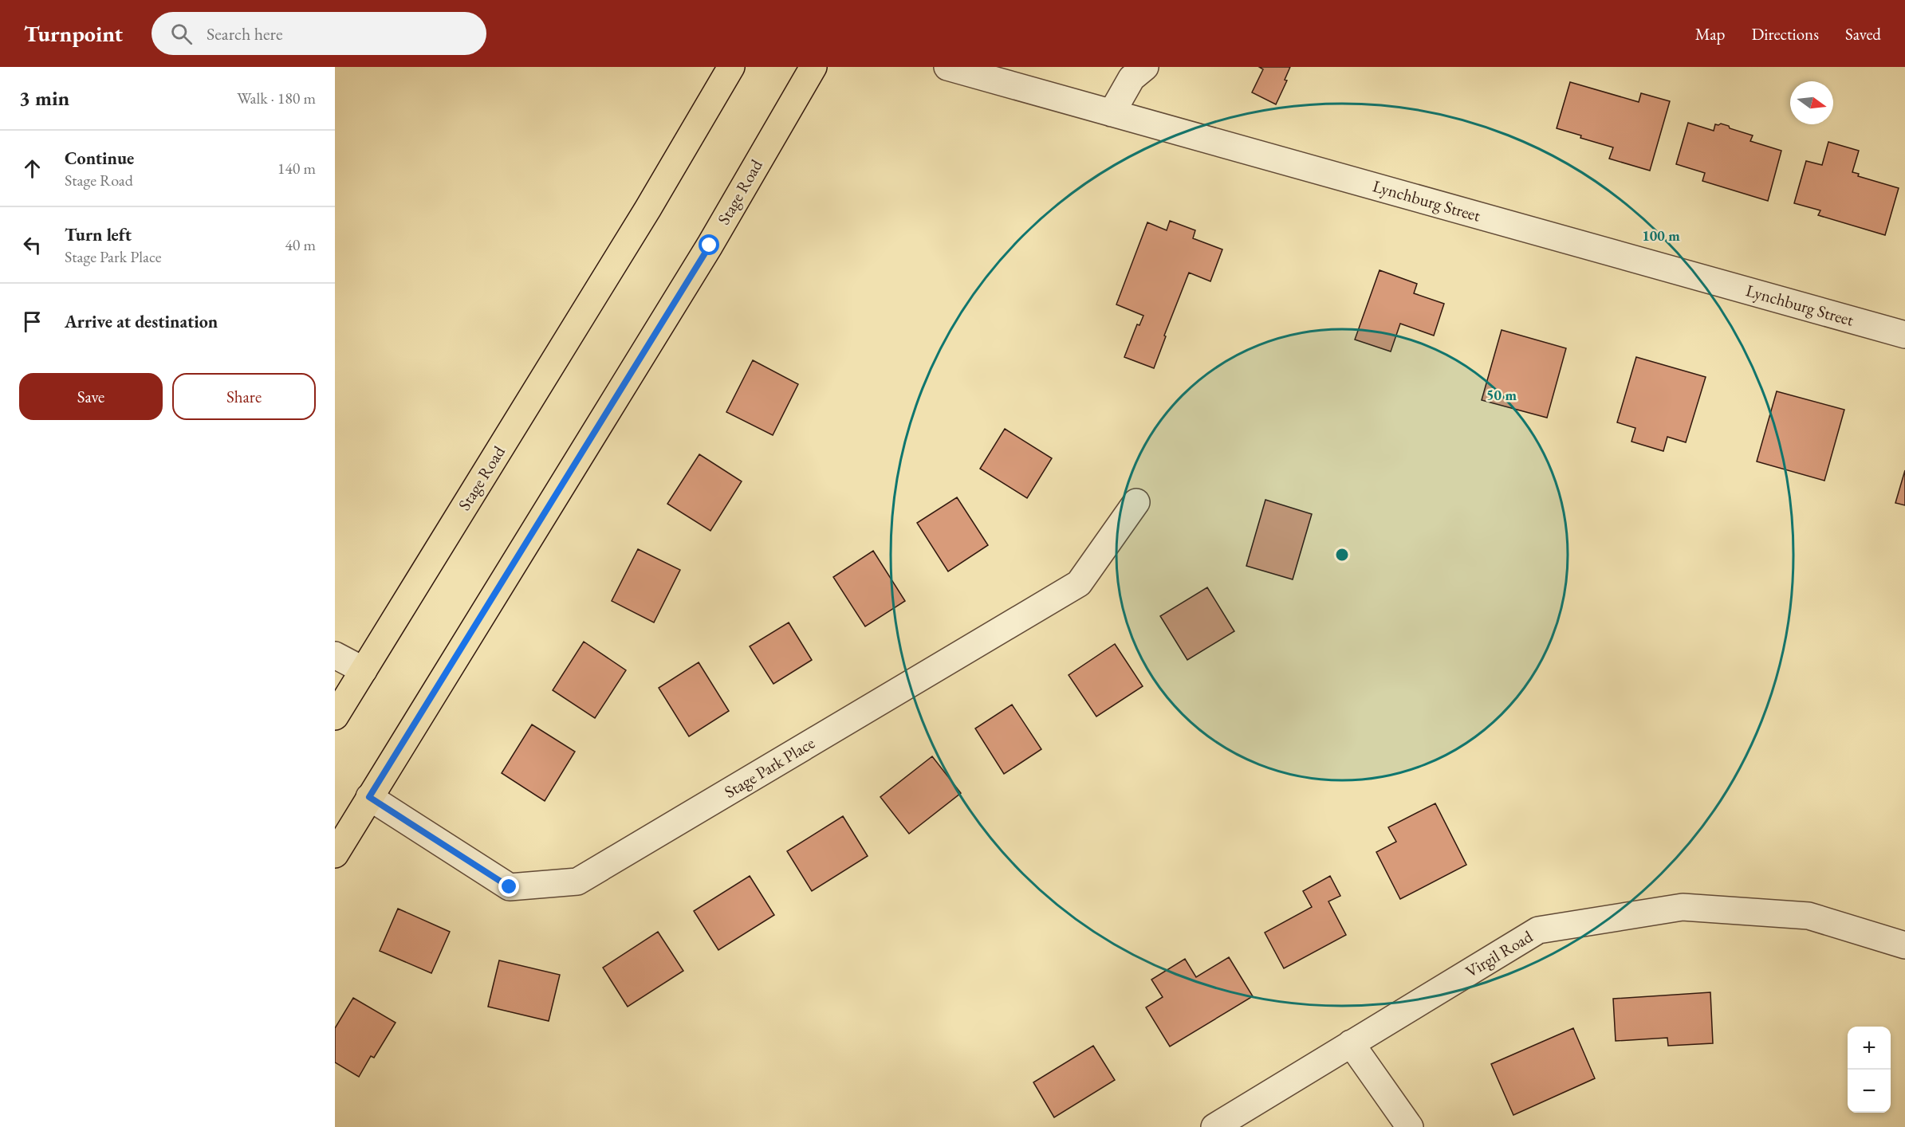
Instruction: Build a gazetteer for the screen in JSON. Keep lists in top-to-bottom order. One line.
{"streets":{"main road":["Stage Road"],"street":["Lynchburg Street","Stage Park Place","Virgil Road"]},"crossings":[["Stage Road","Stage Park Place"]],"north":"right","page":{"header":"Turnpoint","search":"Search here","nav":["Map","Directions","Saved"],"heading":["3 min","Walk · 180 m"],"list":[["Continue","Stage Road","140 m"],["Turn left","Stage Park Place","40 m"],"Arrive at destination"],"buttons":["Save","Share"],"map_buttons":["+","−"]},"rings":["100 m","50 m"]}
